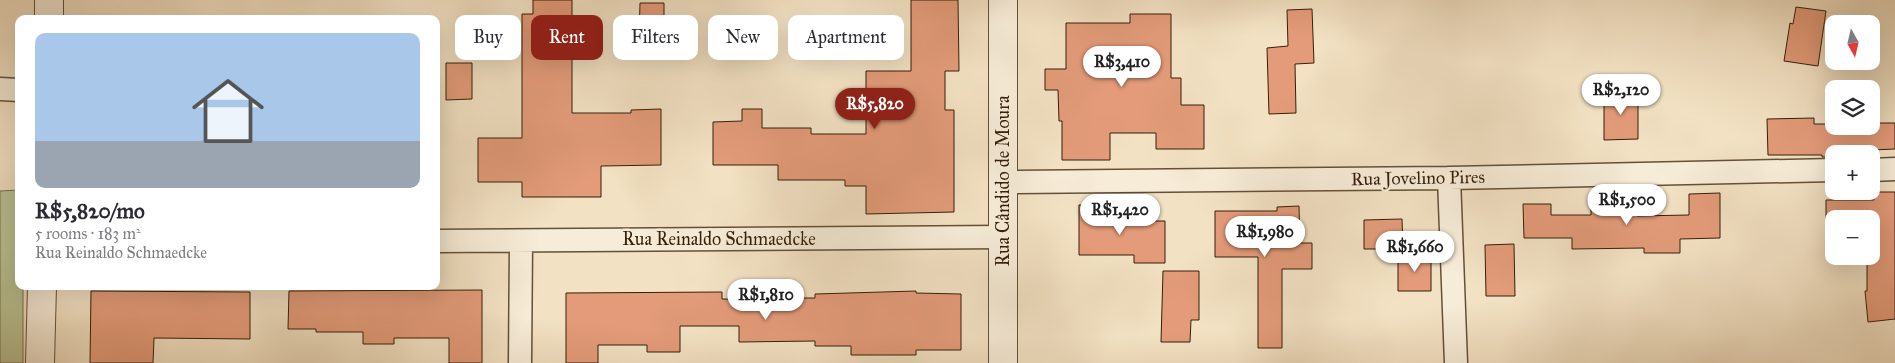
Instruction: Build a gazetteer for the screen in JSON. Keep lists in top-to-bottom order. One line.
{"streets":{"street":["Rua Jovelino Pires","Rua Cândido de Moura","Rua Reinaldo Schmaedcke"]},"crossings":[["Rua Jovelino Pires","Rua Cândido de Moura"],["Rua Cândido de Moura","Rua Reinaldo Schmaedcke"]],"north":"bottom","page":{"map_buttons":["+","−"],"chip":["Buy","Rent","Filters","New","Apartment"],"list":[{"name":"R$5,820/mo","note":"5 rooms · 183 m² · Rua Reinaldo Schmaedcke"}],"price":["R$3,410","R$2,120","R$5,820","R$1,500","R$1,420","R$1,980","R$1,660","R$1,810"]}}
